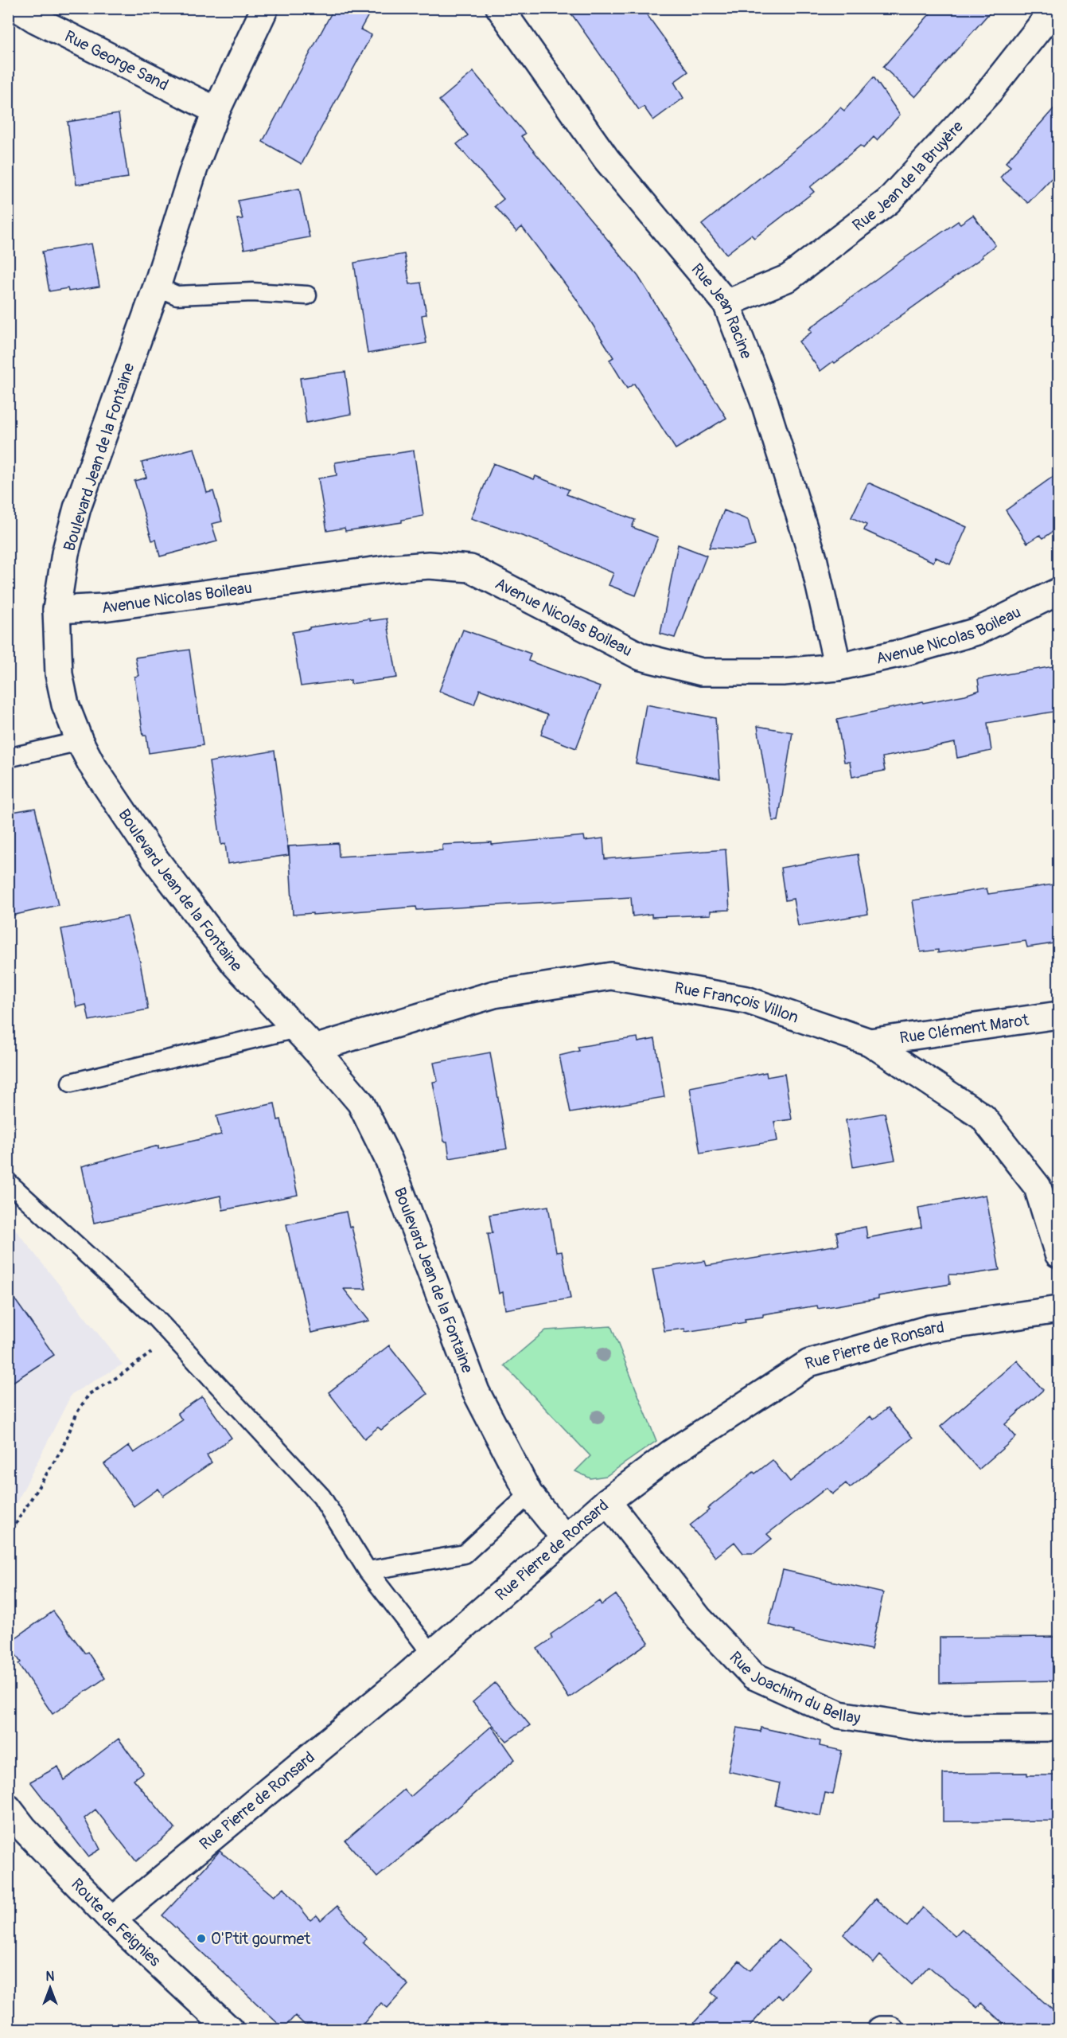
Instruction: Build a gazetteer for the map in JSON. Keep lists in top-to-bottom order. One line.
{"streets":{"street":["Rue George Sand","Rue Jean de la Bruyère","Rue Jean Racine","Boulevard Jean de la Fontaine","Avenue Nicolas Boileau","Rue François Villon","Rue Clément Marot","Rue Pierre de Ronsard","Rue Joachim du Bellay","Route de Feignies"]},"crossings":[["Rue George Sand","Boulevard Jean de la Fontaine"],["Rue Jean de la Bruyère","Rue Jean Racine"],["Rue Jean Racine","Avenue Nicolas Boileau"],["Boulevard Jean de la Fontaine","Avenue Nicolas Boileau"],["Boulevard Jean de la Fontaine","Rue François Villon"],["Boulevard Jean de la Fontaine","Rue Pierre de Ronsard"],["Rue François Villon","Rue Clément Marot"],["Rue Pierre de Ronsard","Rue Joachim du Bellay"],["Rue Pierre de Ronsard","Route de Feignies"]],"places":["O'Ptit gourmet"],"north":"top"}
